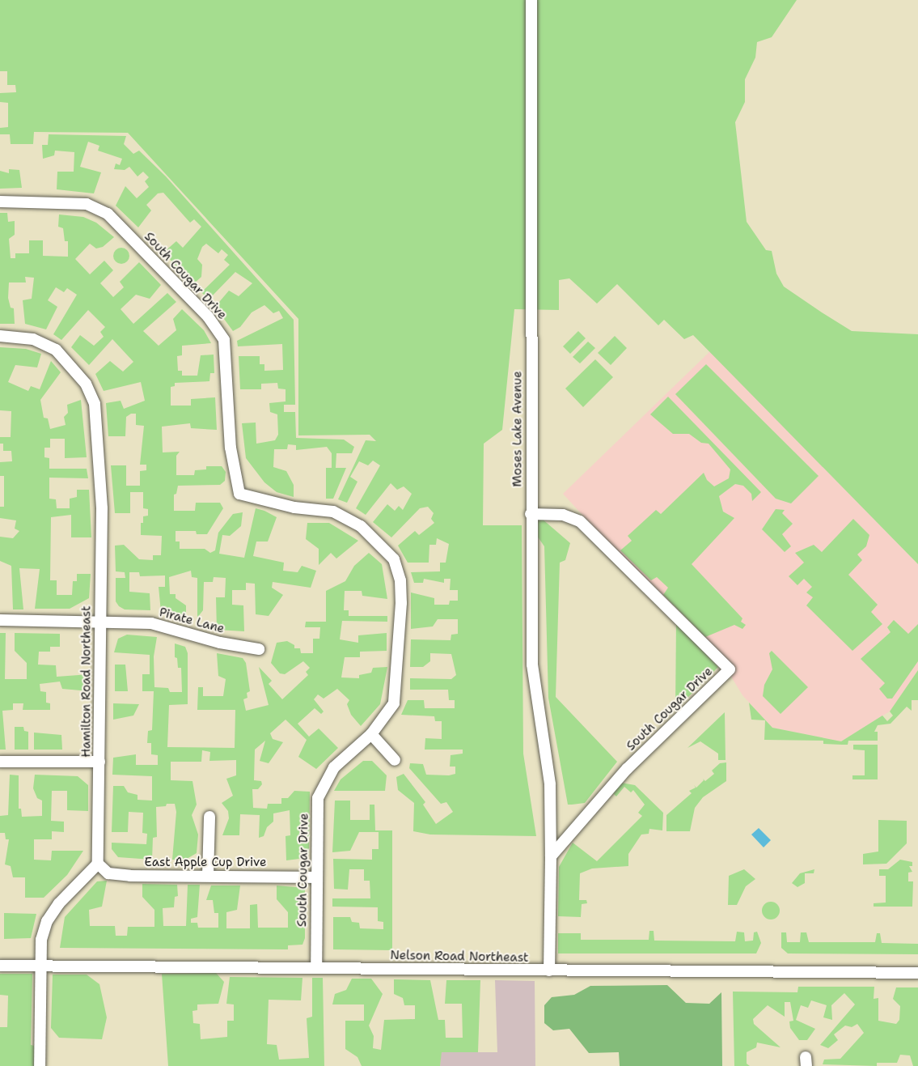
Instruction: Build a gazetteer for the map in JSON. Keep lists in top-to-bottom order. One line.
{"streets":{"street":["South Cougar Drive","Moses Lake Avenue","Pirate Lane","Hamilton Road Northeast","East Apple Cup Drive","Nelson Road Northeast"]},"crossings":[["South Cougar Drive","Moses Lake Avenue"],["South Cougar Drive","East Apple Cup Drive"],["South Cougar Drive","Nelson Road Northeast"],["Pirate Lane","Hamilton Road Northeast"],["Hamilton Road Northeast","East Apple Cup Drive"]]}
